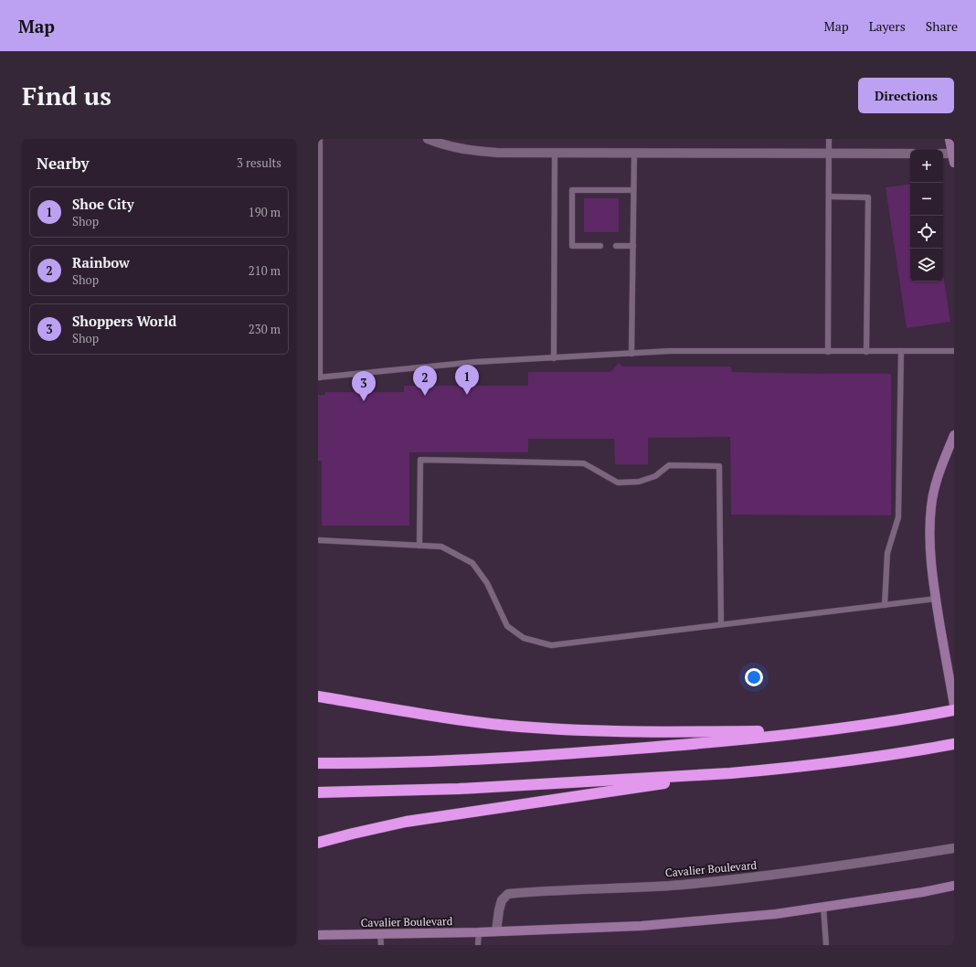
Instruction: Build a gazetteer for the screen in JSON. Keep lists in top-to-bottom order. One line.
{"streets":{"street":["Cavalier Boulevard"]},"page":{"header":"Map","nav":["Map","Layers","Share"],"buttons":"Directions","title":"Find us","heading":["Nearby","3 results"],"map_buttons":["+","−"],"list":[{"mark":"1","name":"Shoe City","note":"Shop","value":"190 m"},{"mark":"2","name":"Rainbow","note":"Shop","value":"210 m"},{"mark":"3","name":"Shoppers World","note":"Shop","value":"230 m"}],"pins":["1","2","3"]}}
